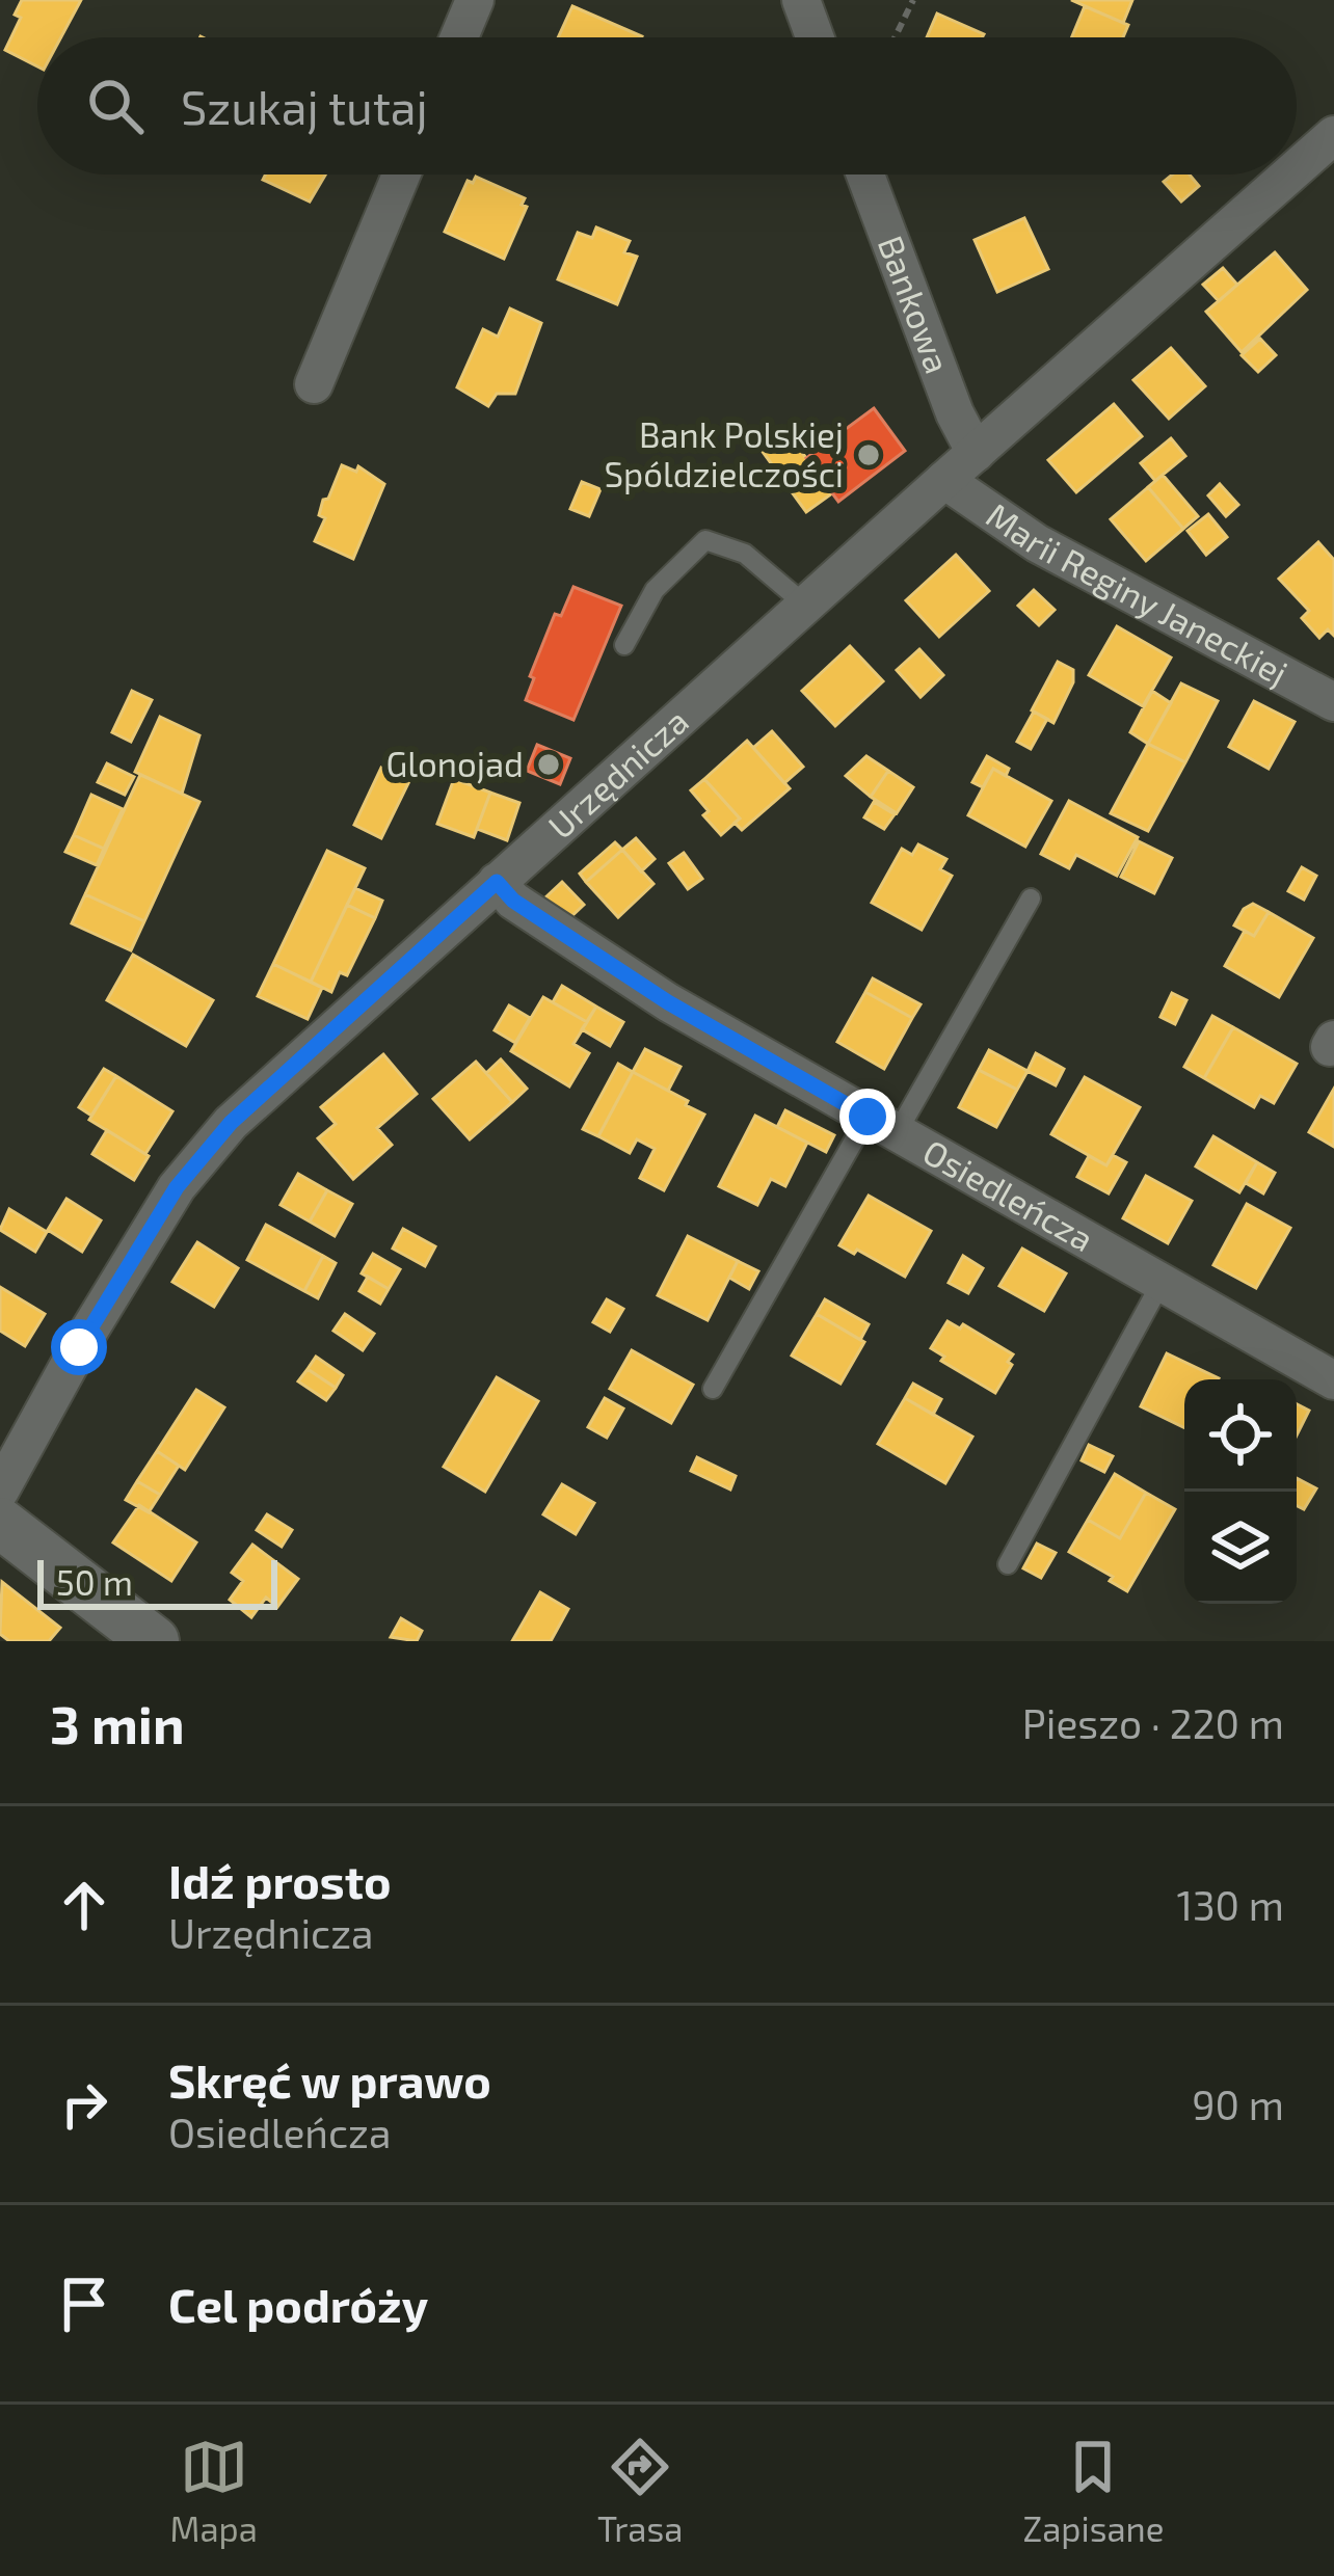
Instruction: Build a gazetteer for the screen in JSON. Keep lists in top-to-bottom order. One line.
{"streets":{"street":["Bankowa","Marii Reginy Janeckiej","Urzędnicza","Osiedleńcza"]},"crossings":[["Bankowa","Urzędnicza"],["Marii Reginy Janeckiej","Urzędnicza"],["Urzędnicza","Osiedleńcza"]],"places":["Bank Polskiej Spóldzielczości","Glonojad"],"scale_bar":"50 m","page":{"search":"Szukaj tutaj","scale":"50 m","heading":["3 min","Pieszo · 220 m"],"list":[["Idź prosto","Urzędnicza","130 m"],["Skręć w prawo","Osiedleńcza","90 m"],"Cel podróży"],"nav":["Mapa","Trasa","Zapisane"]}}
